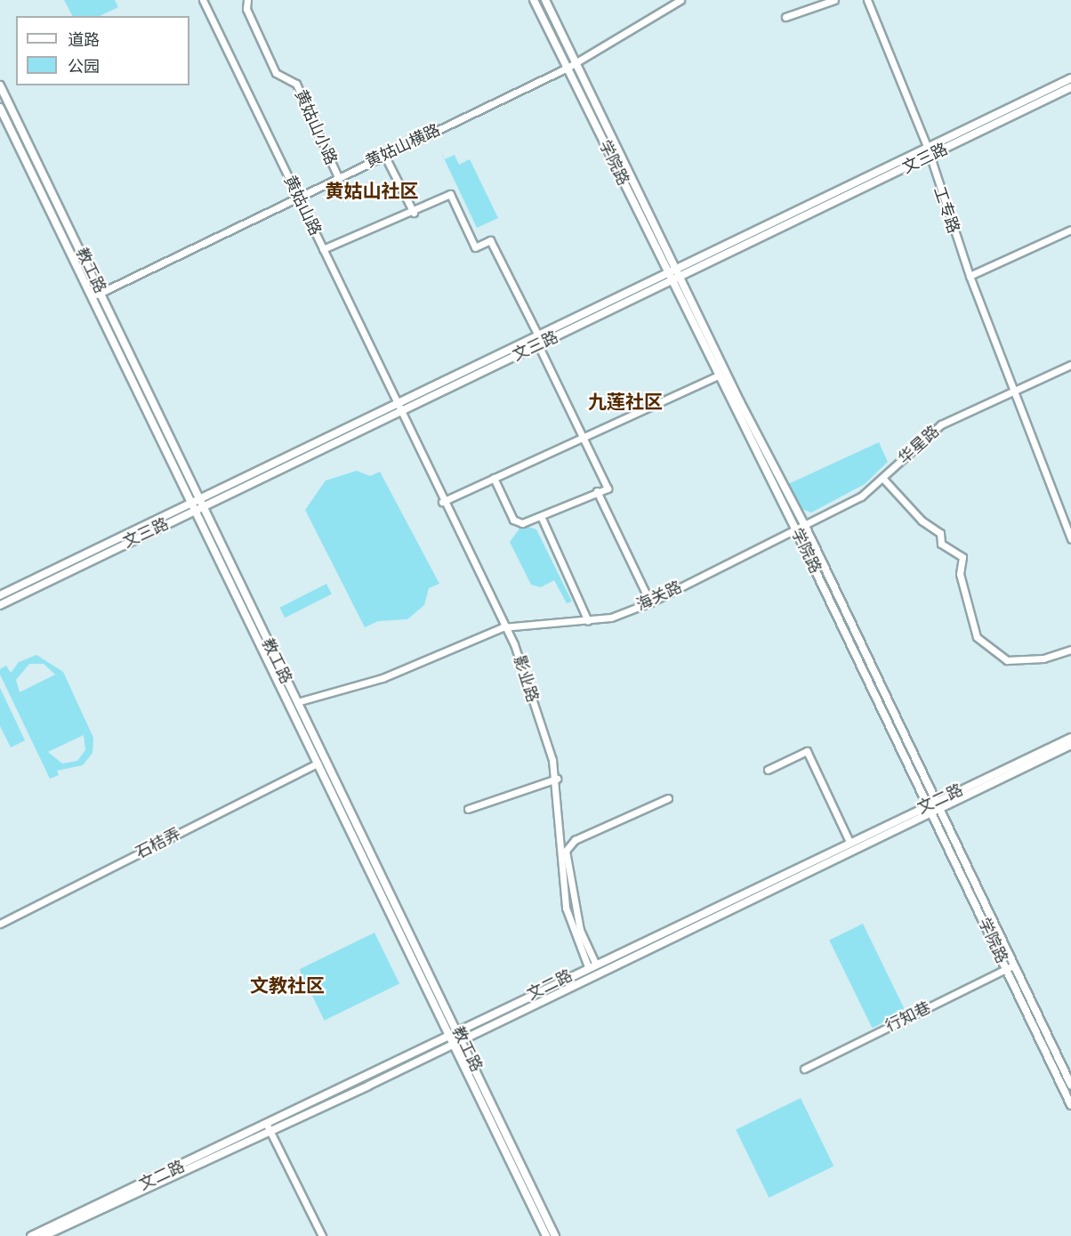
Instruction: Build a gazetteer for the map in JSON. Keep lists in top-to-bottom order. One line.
{"streets":{"main road":["文三路","学院路","教工路","文二路"],"street":["黄姑山小路","黄姑山横路","黄姑山路","工专路","华星路","海关路","影业路","石桔弄","行知巷"]},"crossings":[["黄姑山小路","黄姑山横路"],["黄姑山横路","学院路"],["黄姑山横路","黄姑山路"],["黄姑山横路","教工路"],["文三路","学院路"],["文三路","黄姑山路"],["文三路","工专路"],["文三路","教工路"],["文三路","影业路"],["学院路","华星路"],["学院路","海关路"],["学院路","文二路"],["学院路","行知巷"],["黄姑山路","影业路"],["工专路","华星路"],["教工路","海关路"],["教工路","文二路"],["教工路","石桔弄"],["华星路","海关路"],["海关路","影业路"],["影业路","文二路"]],"districts":["黄姑山社区","九莲社区","文教社区"],"legend":["道路","公园"]}
